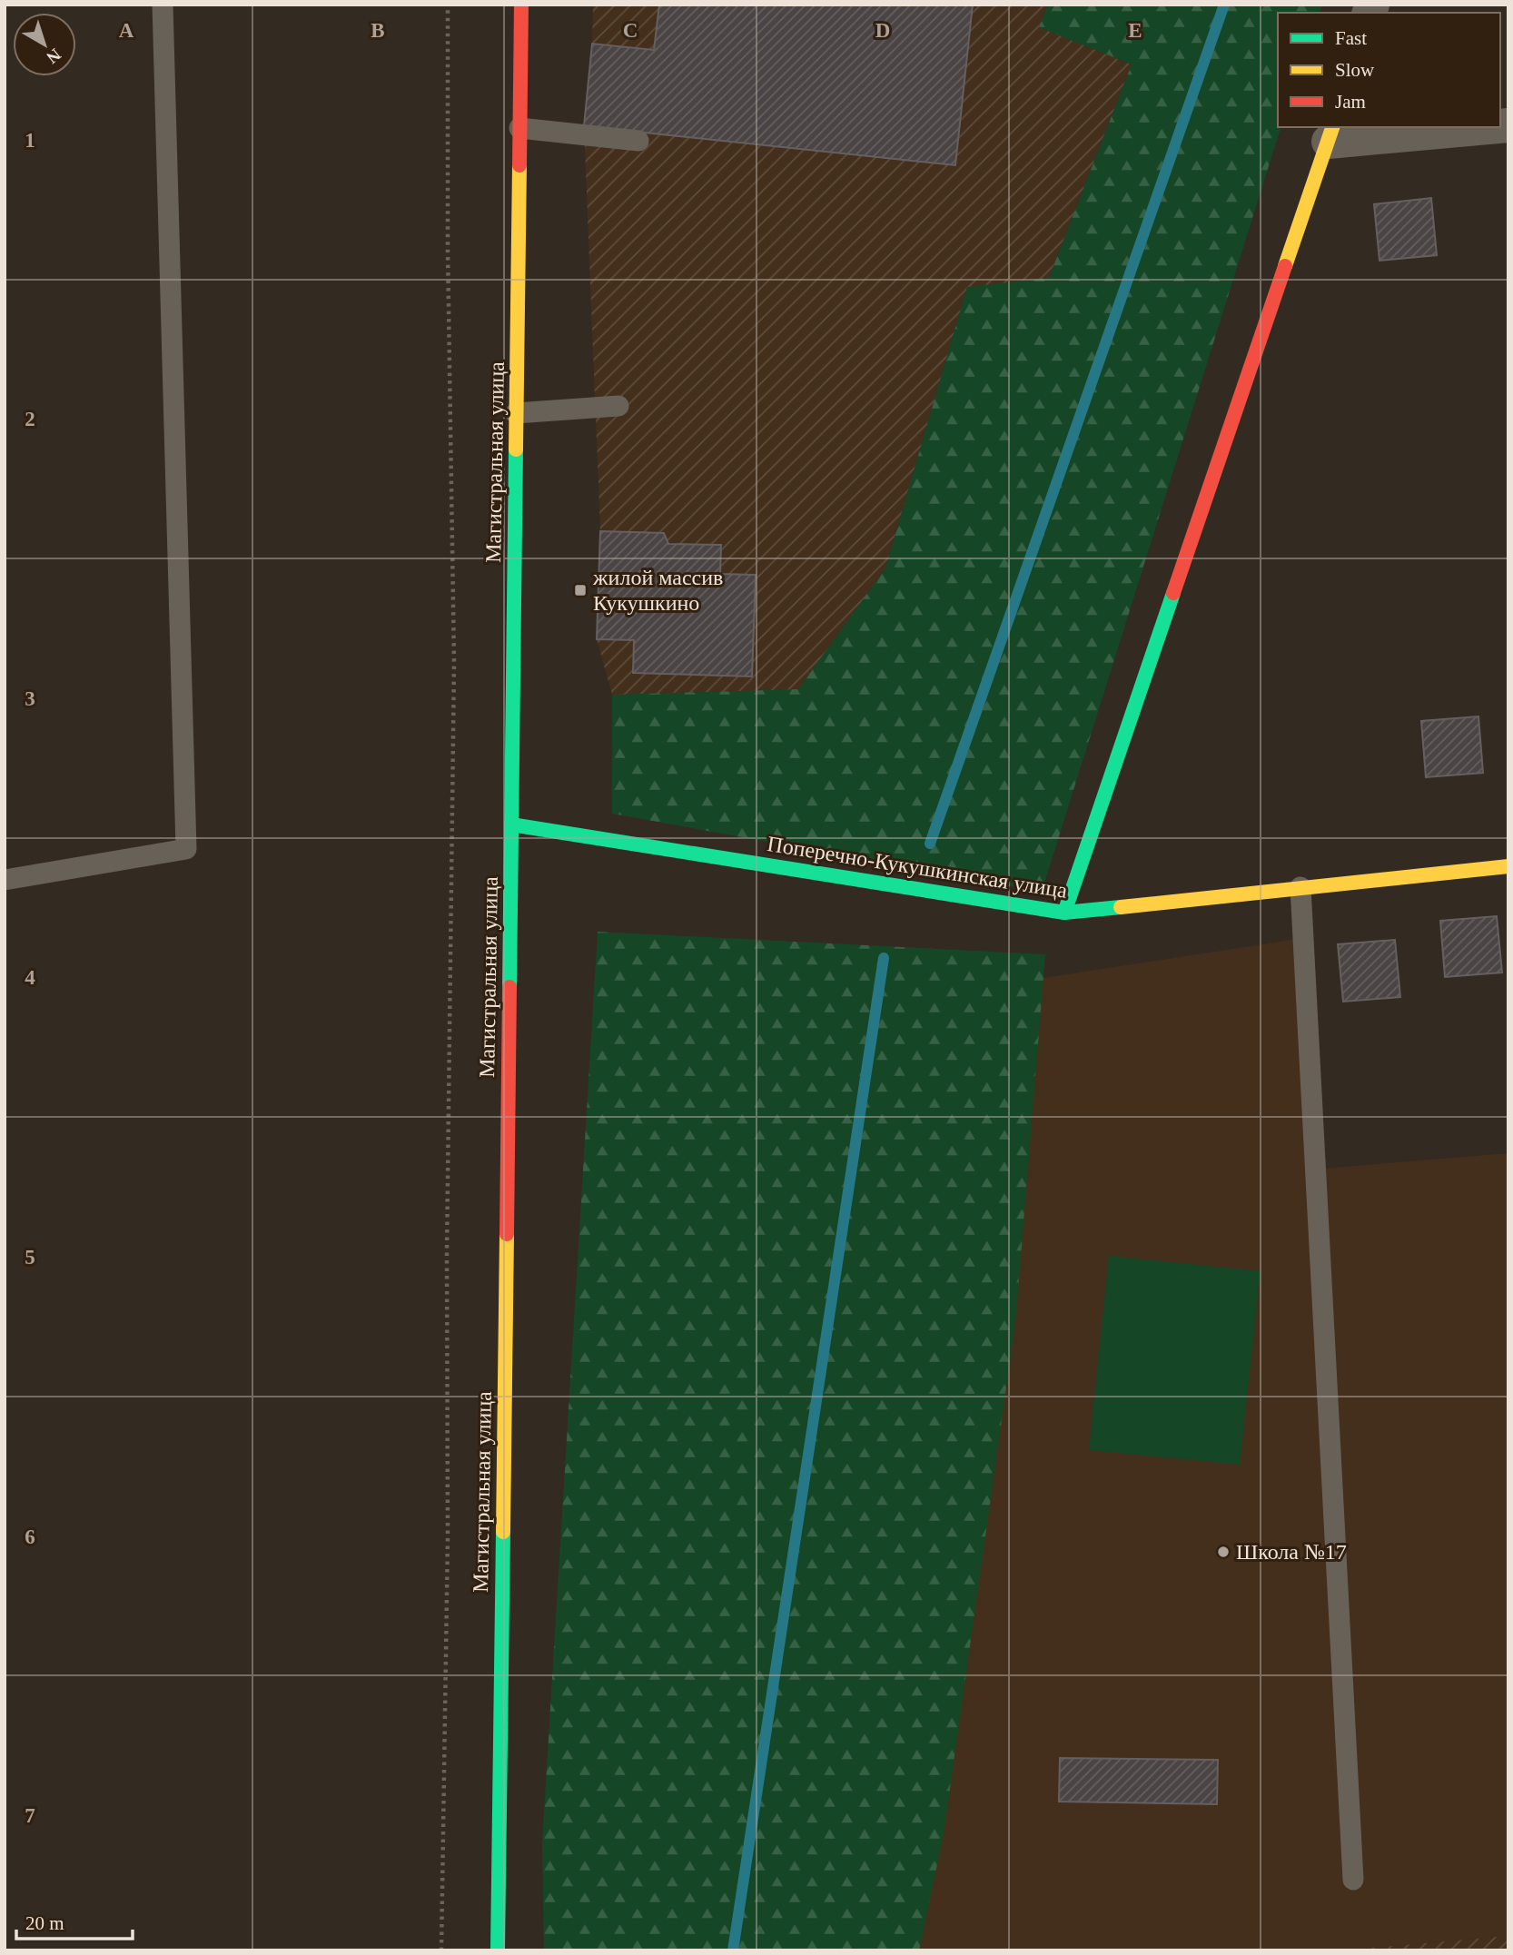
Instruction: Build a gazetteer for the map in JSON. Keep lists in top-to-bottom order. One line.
{"streets":{"main road":["Магистральная улица","Поперечно-Кукушкинская улица"]},"crossings":[["Магистральная улица","Поперечно-Кукушкинская улица"]],"places":{"transit":["жилой массив Кукушкино"],"other":["Школа №17"]},"legend":["Fast","Slow","Jam"],"scale_bar":"20 m","north":"bottom right","grid":{"columns":["A","B","C","D","E"],"rows":["1","2","3","4","5","6","7"]}}
